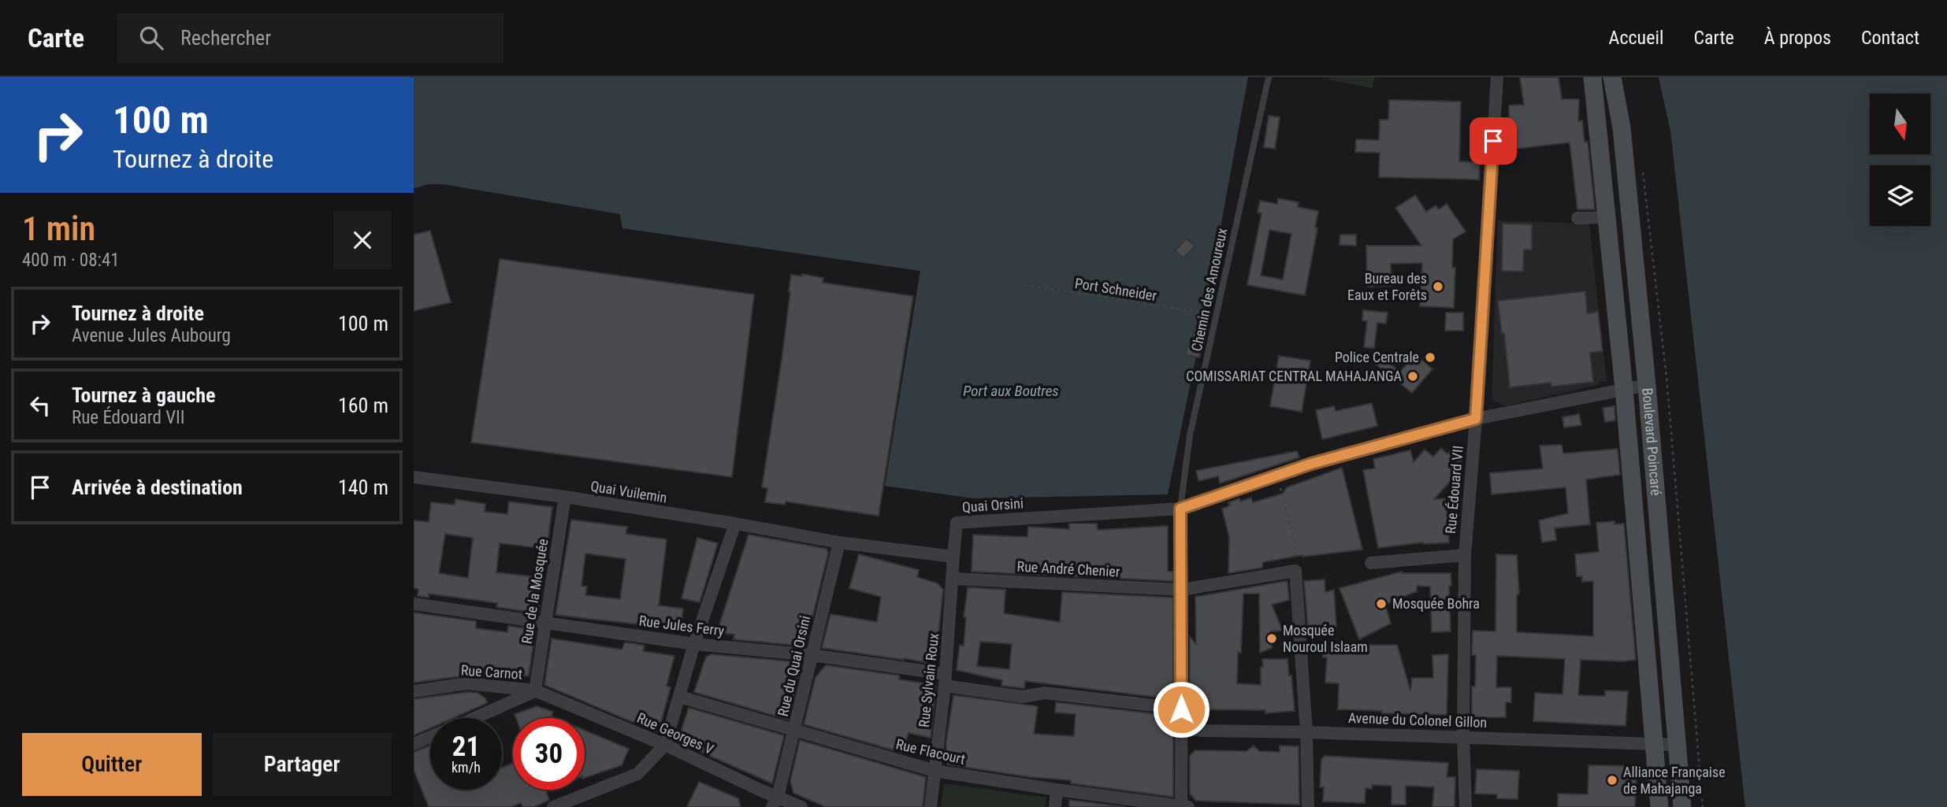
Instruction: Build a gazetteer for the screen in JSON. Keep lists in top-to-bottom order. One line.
{"streets":{"street":["Boulevard Poincaré","Rue Édouard VII","Quai Vuilemin","Quai Orsini","Rue André Chenier","Rue de la Mosquée","Rue Jules Ferry","Rue du Quai Orsini","Rue Carnot","Rue Sylvain Roux","Avenue du Colonel Gillon","Rue Georges V","Rue Flacourt"],"lane":["Chemin des Amoureux"],"path":["Port Schneider"]},"crossings":[["Chemin des Amoureux","Quai Orsini"],["Boulevard Poincaré","Avenue du Colonel Gillon"],["Rue Édouard VII","Avenue du Colonel Gillon"],["Quai Vuilemin","Rue de la Mosquée"],["Quai Vuilemin","Rue du Quai Orsini"],["Quai Orsini","Rue Sylvain Roux"],["Rue André Chenier","Rue Sylvain Roux"],["Rue de la Mosquée","Rue Jules Ferry"],["Rue de la Mosquée","Rue Carnot"],["Rue de la Mosquée","Rue Georges V"],["Rue Jules Ferry","Rue du Quai Orsini"],["Rue Jules Ferry","Rue Sylvain Roux"],["Rue du Quai Orsini","Rue Georges V"],["Rue du Quai Orsini","Rue Flacourt"],["Rue Carnot","Rue Georges V"],["Rue Sylvain Roux","Rue Flacourt"]],"water":["Port aux Boutres"],"places":["Bureau des Eaux et Forêts","Police Centrale","COMISSARIAT CENTRAL MAHAJANGA","Mosquée Bohra","Mosquée Nouroul Islaam","Alliance Française de Mahajanga"],"north":"bottom","page":{"header":"Carte","search":"Rechercher","nav":["Accueil","Carte","À propos","Contact"],"turn":["100 m","Tournez à droite"],"heading":["1 min","400 m · 08:41"],"list":[{"name":"Tournez à droite","note":"Avenue Jules Aubourg","value":"100 m"},{"name":"Tournez à gauche","note":"Rue Édouard VII","value":"160 m"},{"name":"Arrivée à destination","value":"140 m"}],"speed":"21 km/h","limit":"30","buttons":["Quitter","Partager"]}}
